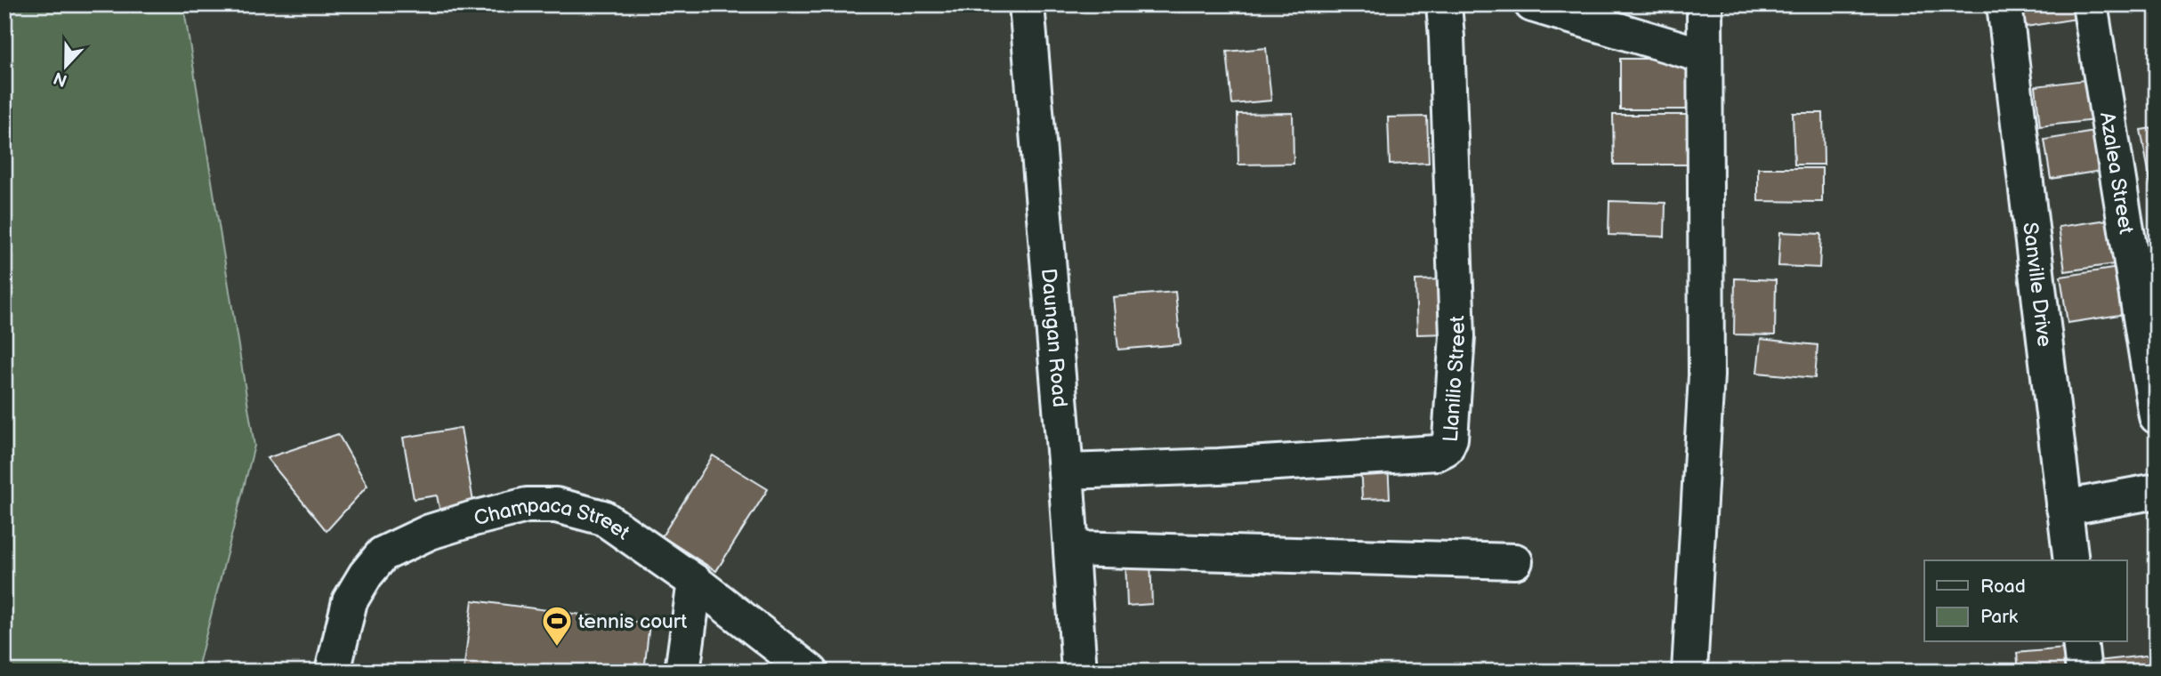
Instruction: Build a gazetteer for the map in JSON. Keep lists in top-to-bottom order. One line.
{"streets":{"street":["Azalea Street","Sanville Drive","Daungan Road","Llanilio Street","Champaca Street"]},"crossings":[["Daungan Road","Llanilio Street"]],"places":{"sports":["tennis court"]},"legend":["Road","Park"],"north":"bottom"}
